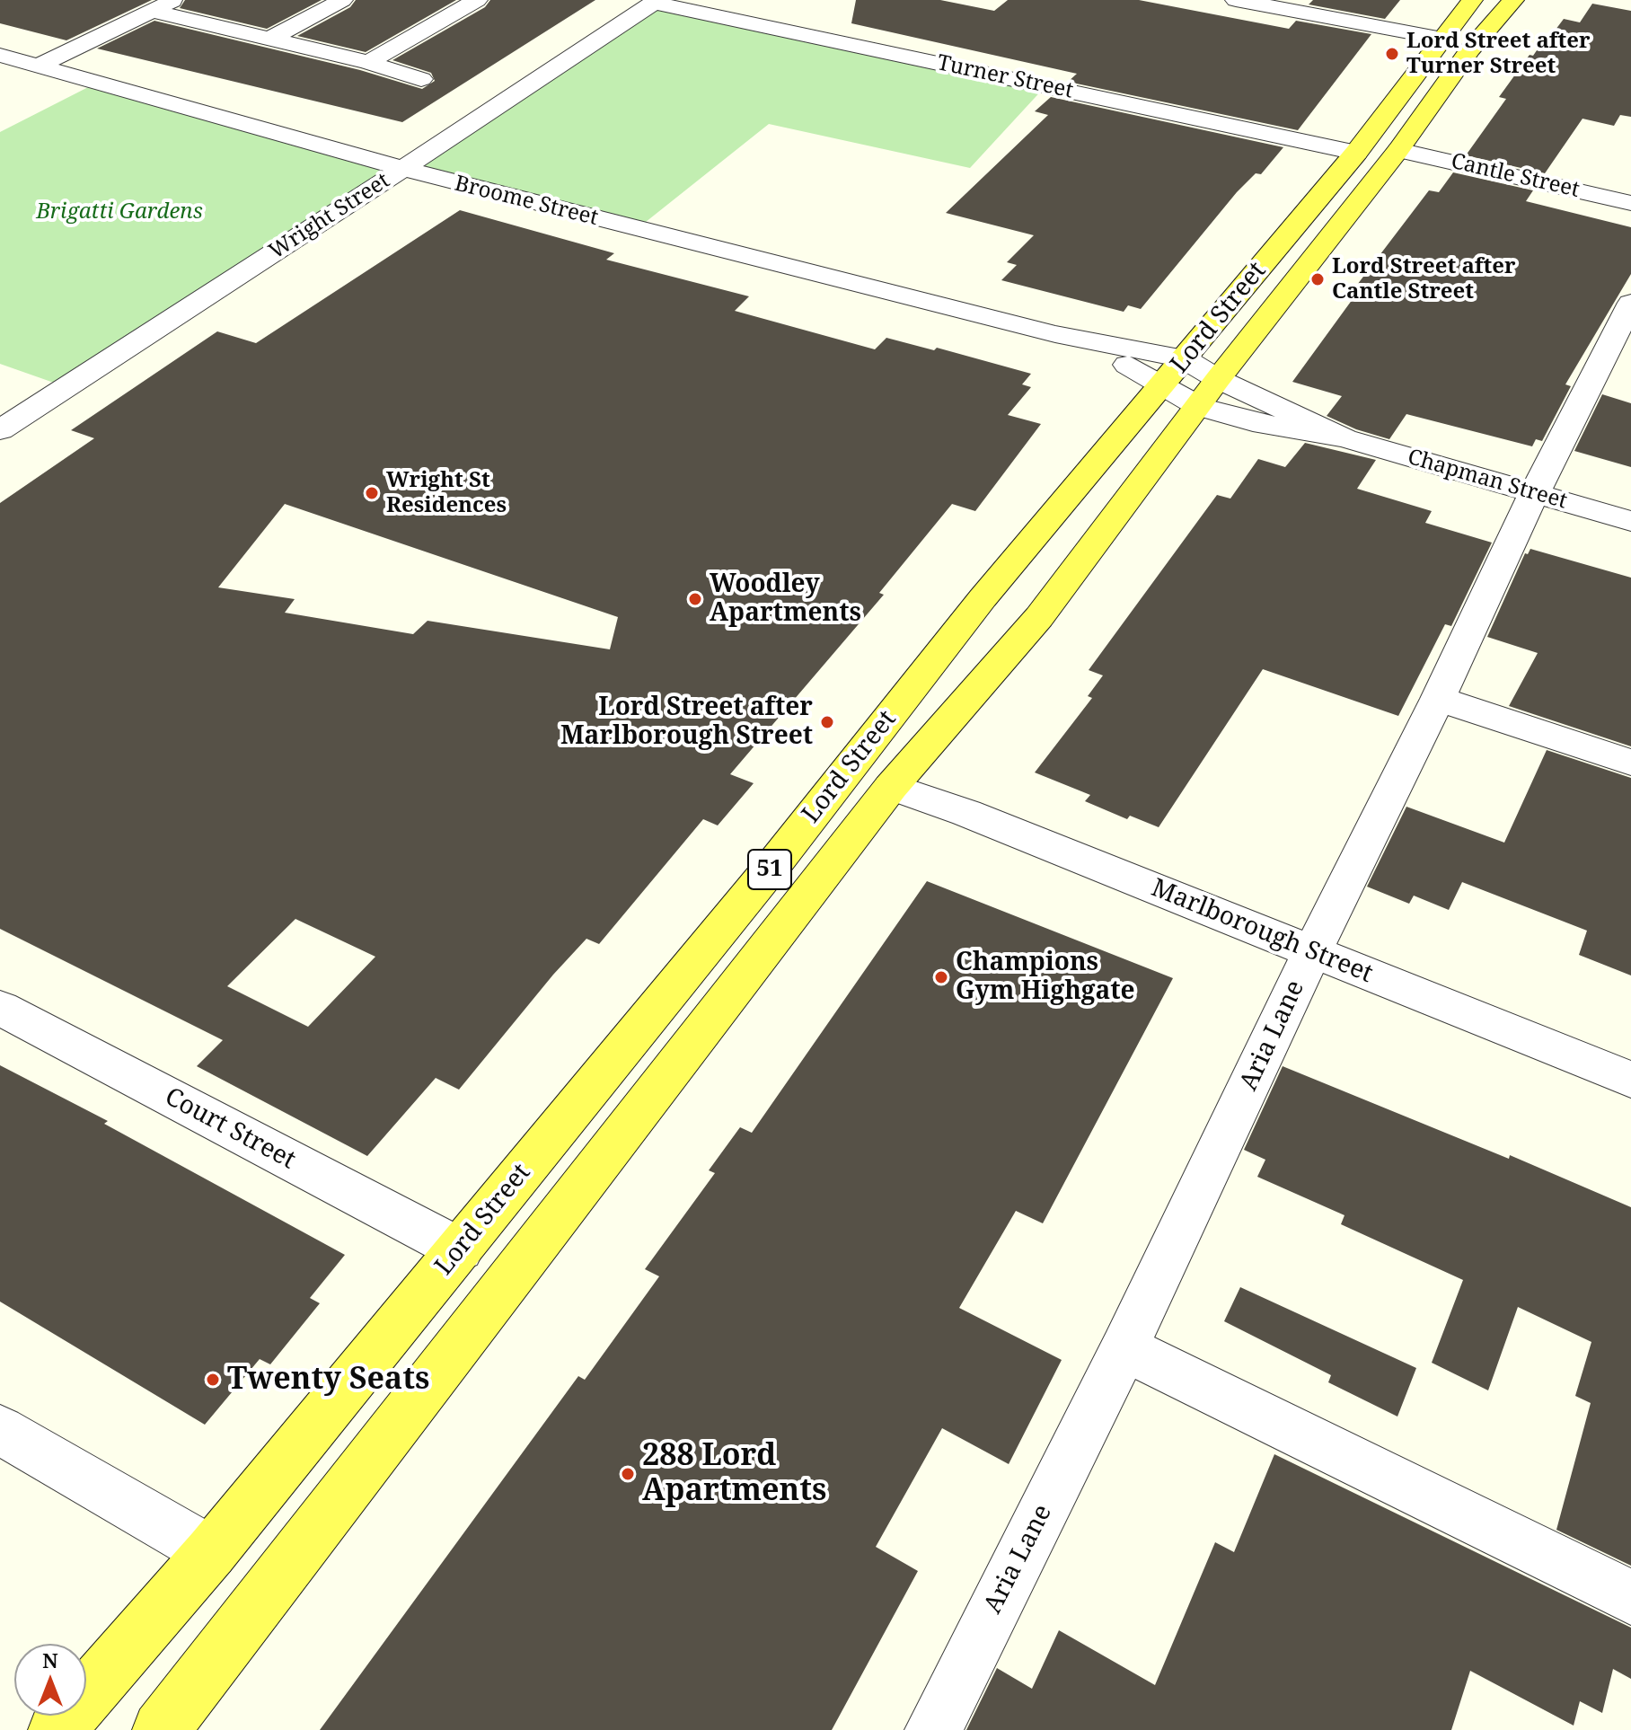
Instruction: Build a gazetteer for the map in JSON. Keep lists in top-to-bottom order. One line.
{"streets":{"main road":["Lord Street","51"],"street":["Turner Street","Cantle Street","Broome Street","Wright Street","Chapman Street","Marlborough Street","Aria Lane","Court Street"]},"crossings":[["Turner Street","Wright Street"],["Turner Street","Lord Street"],["Cantle Street","Lord Street"],["Broome Street","Wright Street"],["Broome Street","Lord Street"],["Broome Street","Chapman Street"],["Lord Street","Chapman Street"],["Lord Street","Marlborough Street"],["Lord Street","Court Street"],["Chapman Street","Aria Lane"],["Marlborough Street","Aria Lane"]],"parks":["Brigatti Gardens"],"places":["Lord Street after Turner Street","Lord Street after Cantle Street","Wright St Residences","Woodley Apartments","Lord Street after Marlborough Street","Champions Gym Highgate","Twenty Seats","288 Lord Apartments"],"north":"top"}
